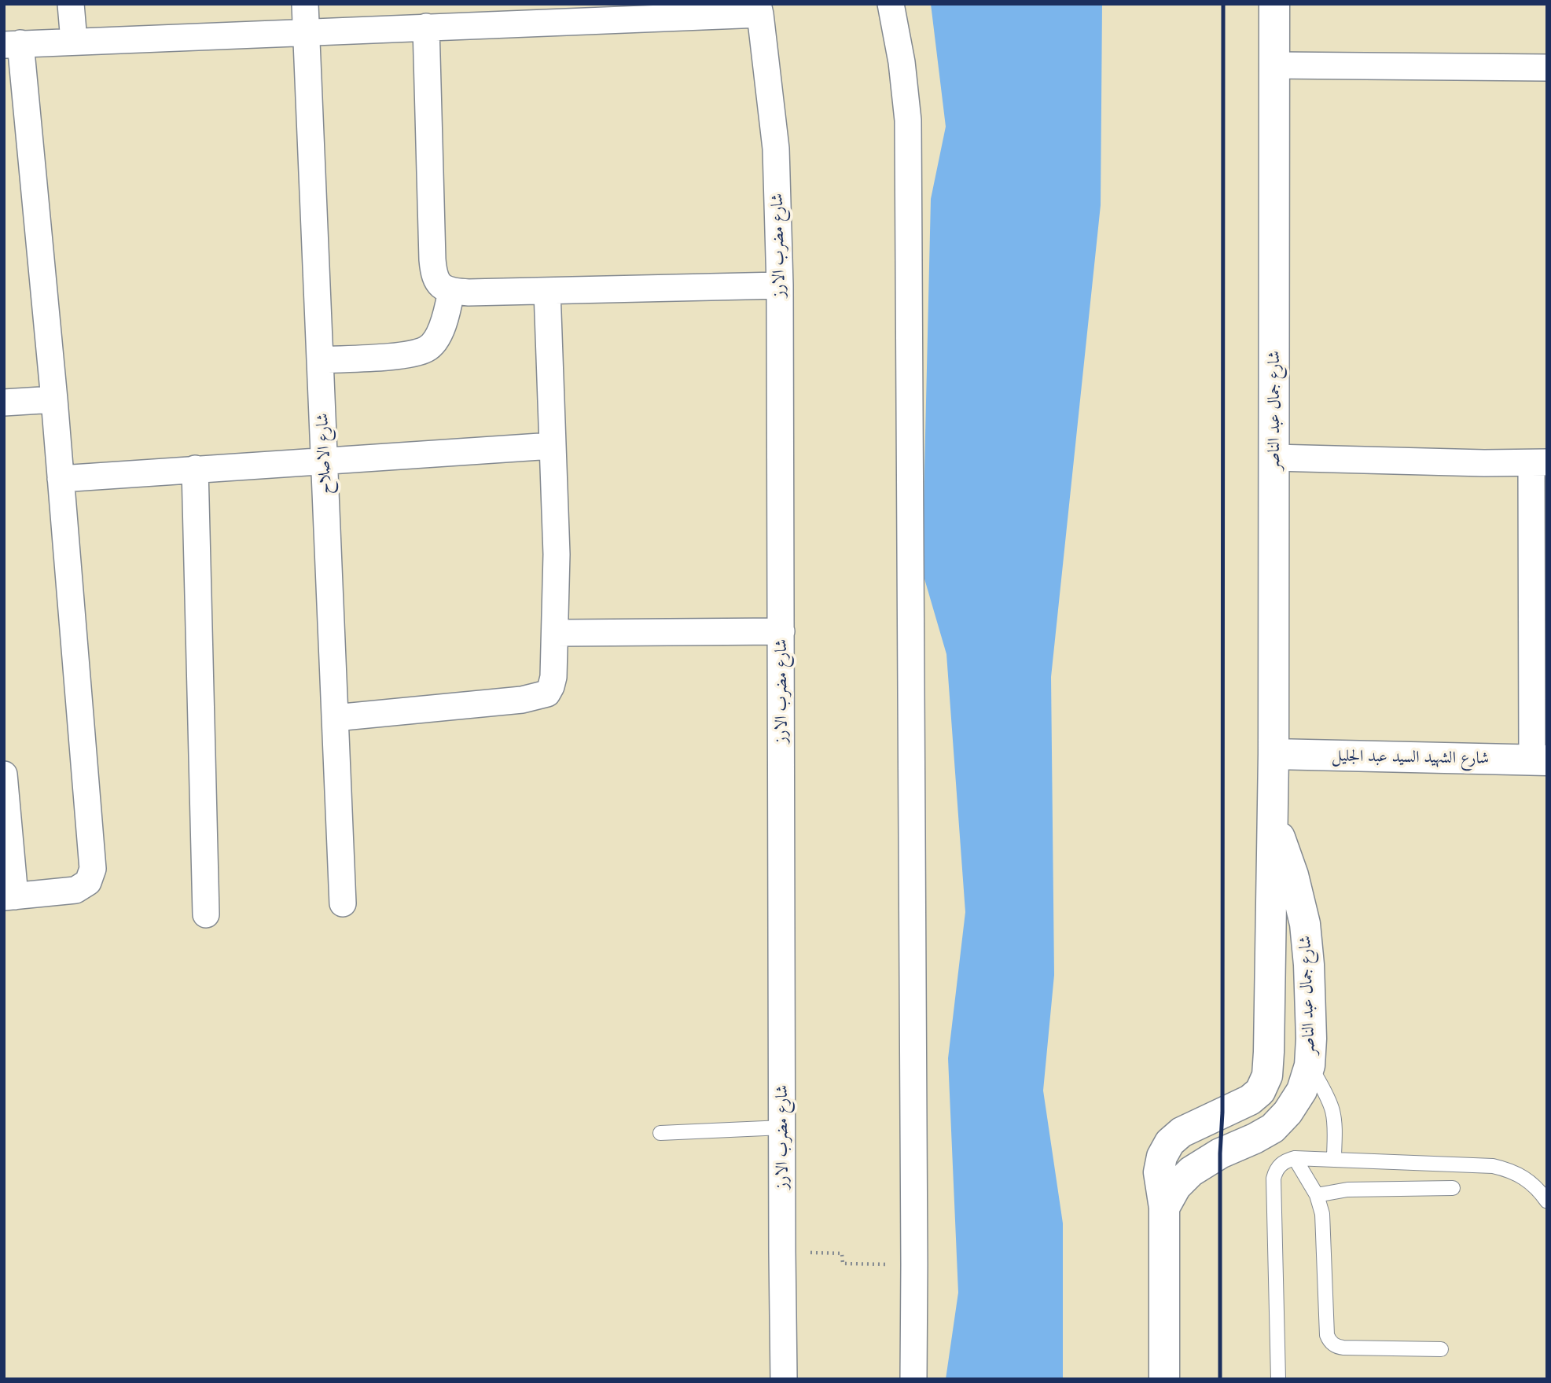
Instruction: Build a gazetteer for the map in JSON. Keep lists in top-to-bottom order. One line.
{"streets":{"main road":["شارع جمال عبد الناصر","شارع الشهيد السيد عبد الجليل"],"street":["شارع مضرب الارز","شارع الاصلاح"]},"crossings":[["شارع جمال عبد الناصر","شارع الشهيد السيد عبد الجليل"]]}
